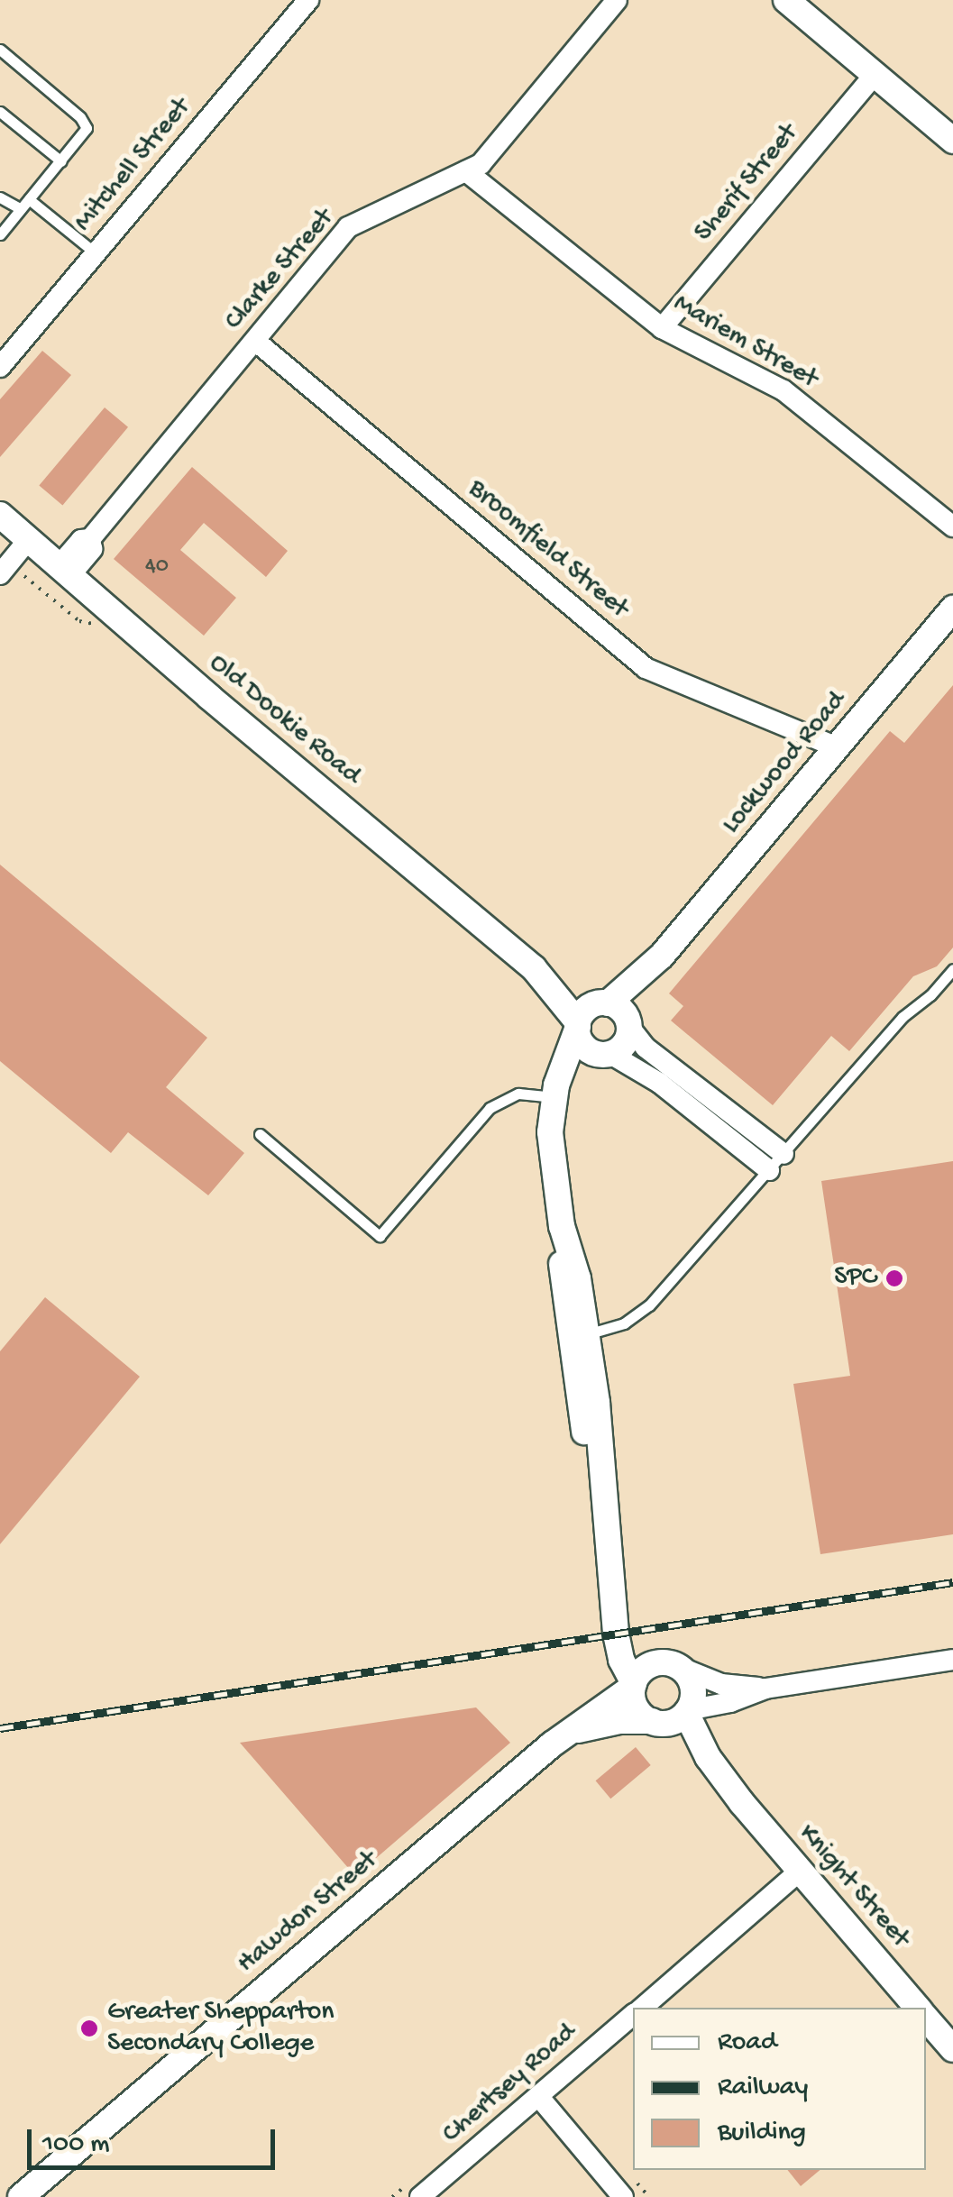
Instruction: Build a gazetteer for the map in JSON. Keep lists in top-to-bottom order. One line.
{"streets":{"street":["Mitchell Street","Sherif Street","Clarke Street","Mariem Street","Broomfield Street","Old Dookie Road","Lockwood Road","Knight Street","Hawdon Street","Chertsey Road"]},"crossings":[["Sherif Street","Mariem Street"],["Clarke Street","Mariem Street"],["Clarke Street","Broomfield Street"],["Clarke Street","Old Dookie Road"],["Broomfield Street","Lockwood Road"],["Old Dookie Road","Lockwood Road"],["Knight Street","Hawdon Street"],["Knight Street","Chertsey Road"]],"places":["SPC","Greater Shepparton Secondary College"],"house_numbers":["40"],"legend":["Road","Railway","Building"],"scale_bar":"100 m"}
